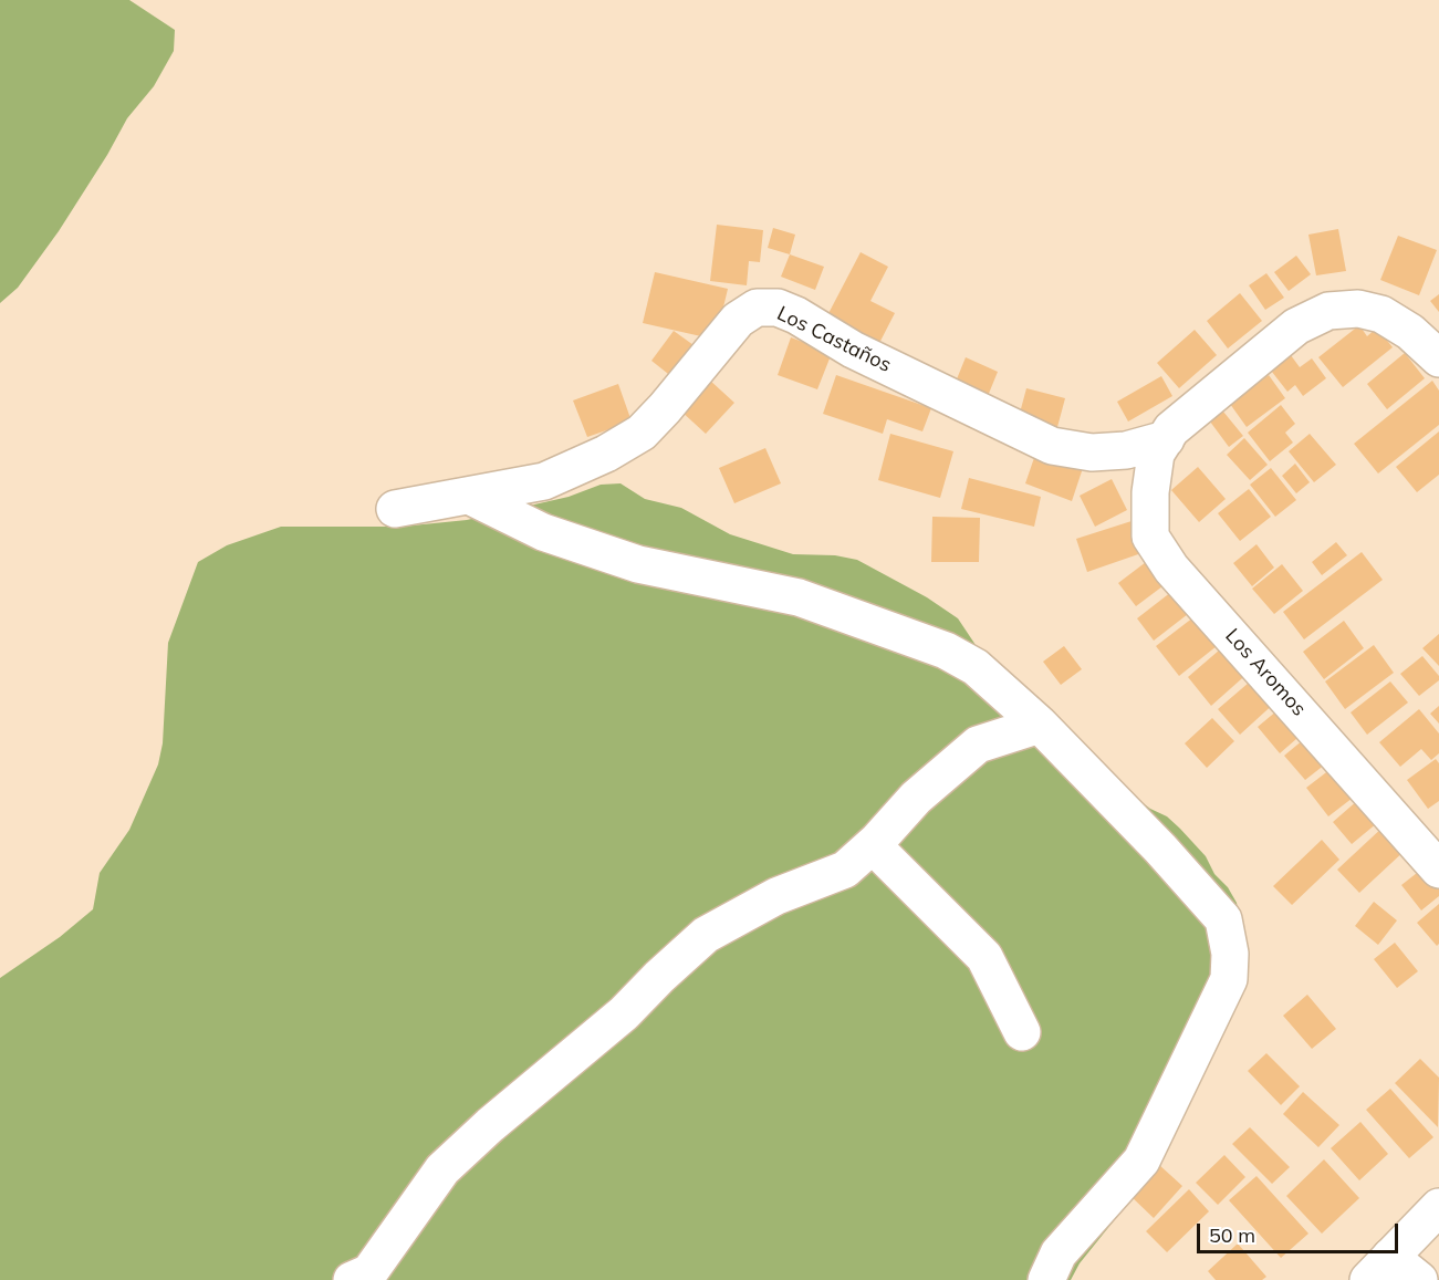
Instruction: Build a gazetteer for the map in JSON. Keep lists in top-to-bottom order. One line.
{"streets":{"street":["Los Castaños","Los Aromos"]},"crossings":[["Los Castaños","Los Aromos"]],"scale_bar":"50 m"}
